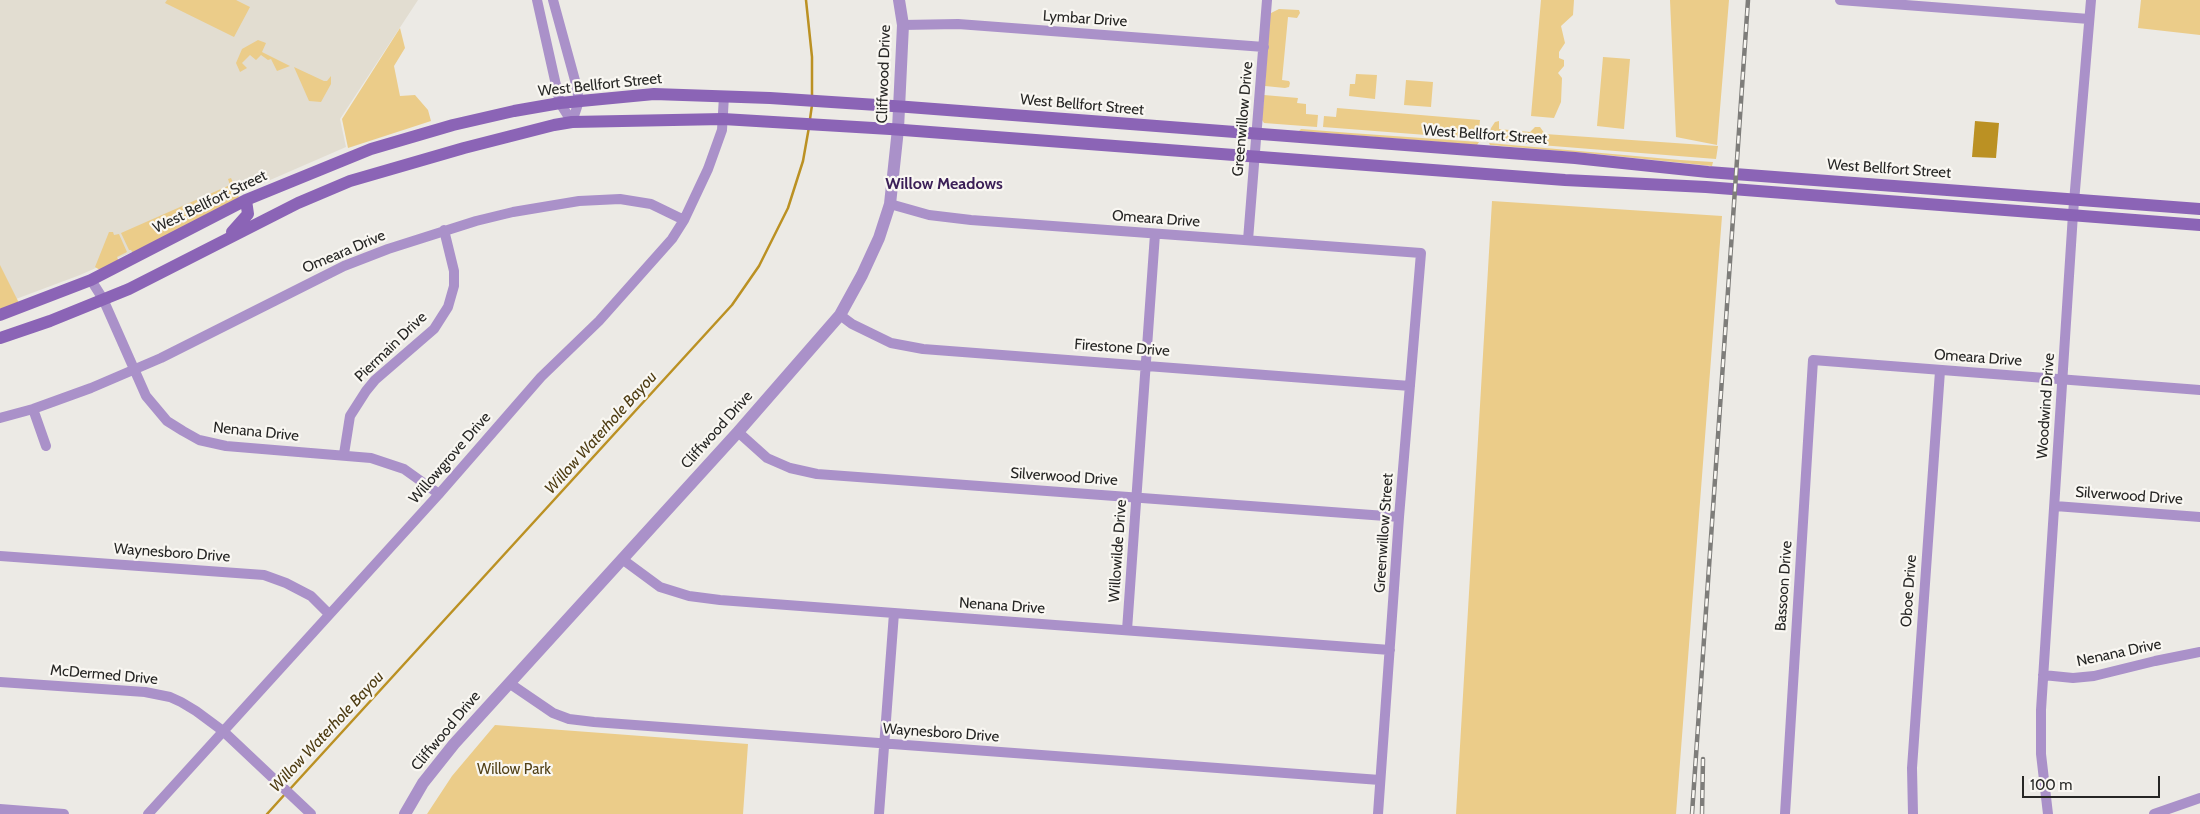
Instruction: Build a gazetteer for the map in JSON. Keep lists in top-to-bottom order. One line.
{"streets":{"main road":["West Bellfort Street"],"street":["Lymbar Drive","Cliffwood Drive","Greenwillow Drive","Omeara Drive","Piermain Drive","Firestone Drive","Woodwind Drive","Nenana Drive","Willowgrove Drive","Silverwood Drive","Greenwillow Street","Willowilde Drive","Waynesboro Drive","Bassoon Drive","Oboe Drive","McDermed Drive"]},"crossings":[["Lymbar Drive","Cliffwood Drive"],["Lymbar Drive","Greenwillow Drive"],["Cliffwood Drive","West Bellfort Street"],["Cliffwood Drive","Omeara Drive"],["Cliffwood Drive","Firestone Drive"],["Cliffwood Drive","Nenana Drive"],["Cliffwood Drive","Silverwood Drive"],["Cliffwood Drive","Waynesboro Drive"],["West Bellfort Street","Greenwillow Drive"],["West Bellfort Street","Woodwind Drive"],["West Bellfort Street","Nenana Drive"],["West Bellfort Street","Willowgrove Drive"],["Greenwillow Drive","Omeara Drive"],["Omeara Drive","Piermain Drive"],["Omeara Drive","Woodwind Drive"],["Omeara Drive","Nenana Drive"],["Omeara Drive","Willowgrove Drive"],["Omeara Drive","Greenwillow Street"],["Omeara Drive","Willowilde Drive"],["Omeara Drive","Bassoon Drive"],["Omeara Drive","Oboe Drive"],["Piermain Drive","Nenana Drive"],["Firestone Drive","Greenwillow Street"],["Firestone Drive","Willowilde Drive"],["Woodwind Drive","Nenana Drive"],["Woodwind Drive","Silverwood Drive"],["Nenana Drive","Willowgrove Drive"],["Nenana Drive","Greenwillow Street"],["Nenana Drive","Willowilde Drive"],["Willowgrove Drive","Waynesboro Drive"],["Willowgrove Drive","McDermed Drive"],["Silverwood Drive","Greenwillow Street"],["Silverwood Drive","Willowilde Drive"],["Greenwillow Street","Waynesboro Drive"]],"districts":["Willow Meadows"],"water":["Willow Waterhole Bayou"],"parks":["Willow Park"],"scale_bar":"100 m"}
